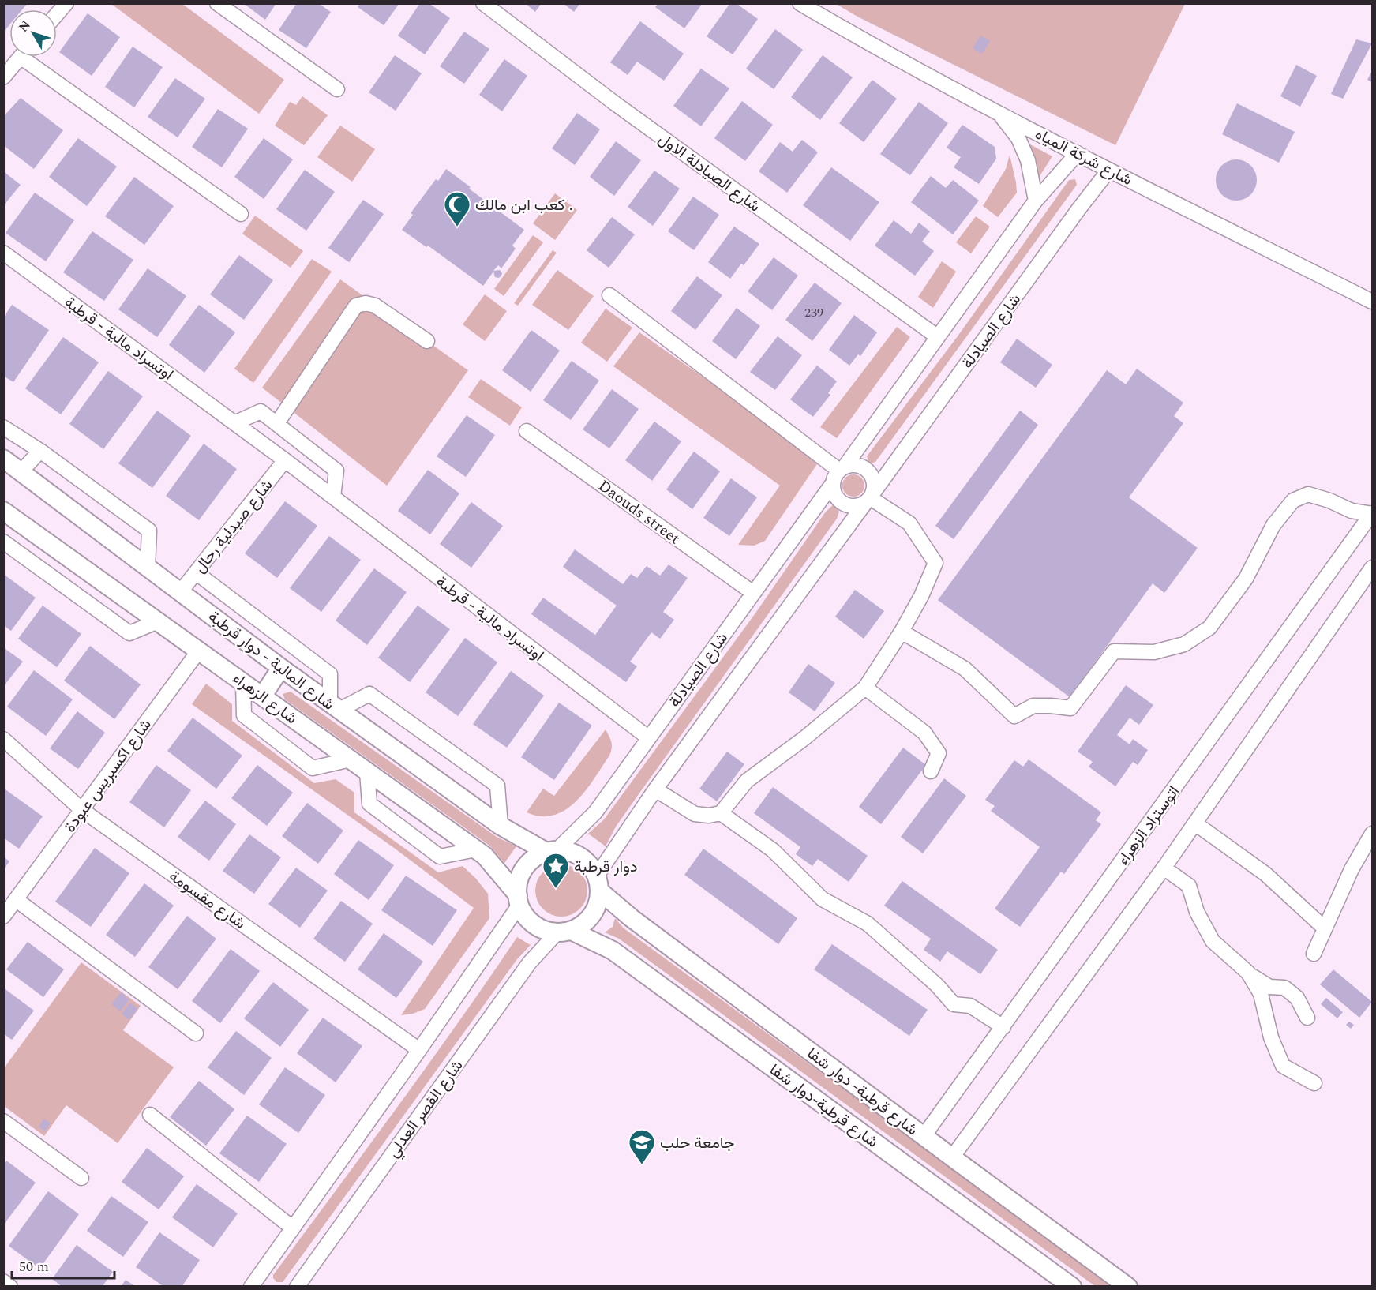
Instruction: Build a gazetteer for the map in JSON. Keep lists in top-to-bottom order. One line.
{"streets":{"main road":["شارع المالية - دوار قرطبة","شارع الزهراء","شارع قرطبة- دوار شفا","شارع قرطبة-دوار شفا"],"street":["شارع شركة المياه","شارع الصيادلة الاول","شارع الصيادلة","اوتسراد مالية - قرطبة","Daouds street","شارع صيدلية رحال","شارع اكسبريس عبودة","اتوستراد الزهراء","شارع مقسومة","شارع القصر العدلي"]},"crossings":[["شارع شركة المياه","شارع الصيادلة"],["شارع الصيادلة الاول","شارع الصيادلة"],["شارع الصيادلة","اوتسراد مالية - قرطبة"],["شارع الصيادلة","Daouds street"],["شارع الصيادلة","شارع المالية - دوار قرطبة"],["شارع الصيادلة","شارع الزهراء"],["شارع الصيادلة","شارع قرطبة- دوار شفا"],["شارع الصيادلة","شارع قرطبة-دوار شفا"],["شارع الصيادلة","شارع القصر العدلي"],["اوتسراد مالية - قرطبة","شارع صيدلية رحال"],["شارع صيدلية رحال","شارع المالية - دوار قرطبة"],["شارع المالية - دوار قرطبة","شارع الزهراء"],["شارع المالية - دوار قرطبة","شارع قرطبة- دوار شفا"],["شارع المالية - دوار قرطبة","شارع قرطبة-دوار شفا"],["شارع المالية - دوار قرطبة","شارع القصر العدلي"],["شارع الزهراء","شارع اكسبريس عبودة"],["شارع الزهراء","شارع قرطبة- دوار شفا"],["شارع الزهراء","شارع قرطبة-دوار شفا"],["شارع الزهراء","شارع القصر العدلي"],["شارع اكسبريس عبودة","شارع مقسومة"],["اتوستراد الزهراء","شارع قرطبة- دوار شفا"],["شارع قرطبة- دوار شفا","شارع قرطبة-دوار شفا"],["شارع قرطبة- دوار شفا","شارع القصر العدلي"],["شارع قرطبة-دوار شفا","شارع القصر العدلي"]],"places":{"mosque":["كعب ابن مالك ."],"place":["دوار قرطبة"],"school or university":["جامعة حلب"]},"house_numbers":["239"],"scale_bar":"50 m","north":"top left"}
